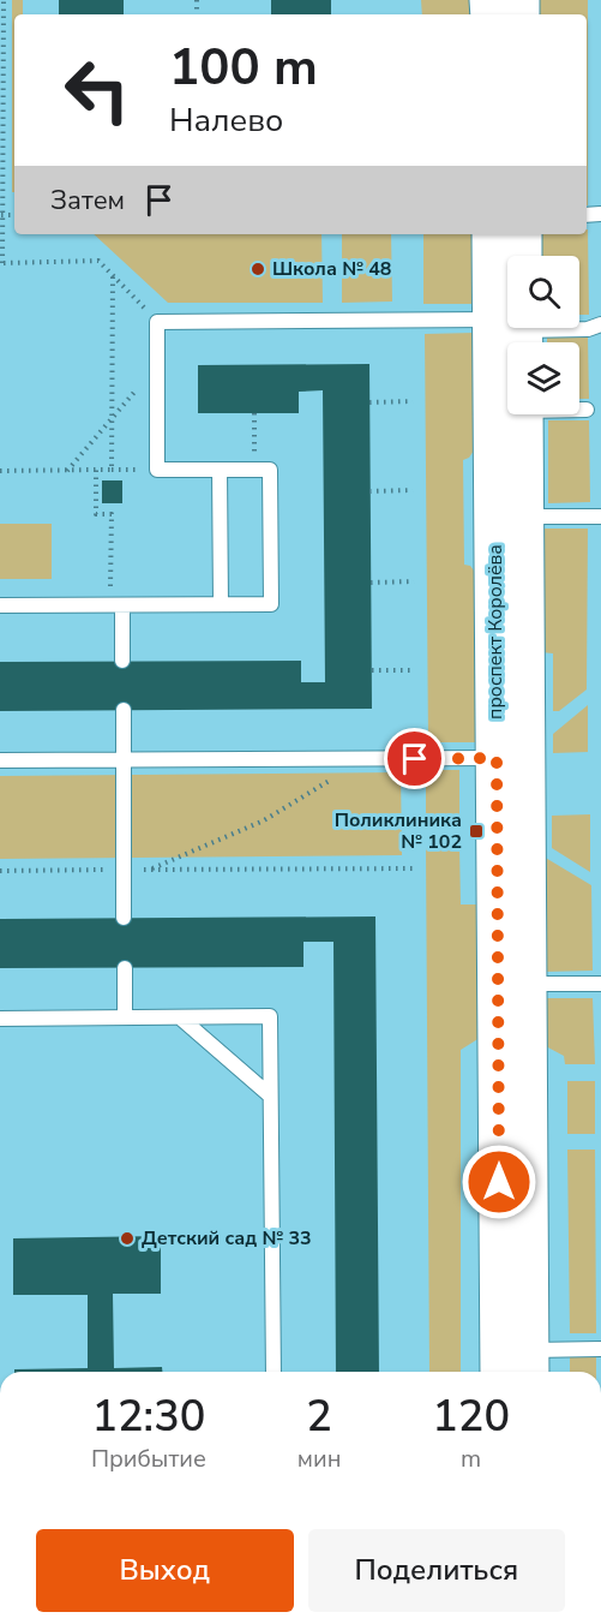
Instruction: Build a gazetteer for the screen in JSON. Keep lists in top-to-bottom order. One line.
{"streets":{"street":["проспект Королёва"]},"places":{"other":["Школа № 48","Детский сад № 33"],"transit":["Поликлиника № 102"]},"page":{"turn":["100 m","Налево"],"then":"Затем","eta":["12:30","Прибытие","2","мин","120","m"],"buttons":["Выход","Поделиться"]}}
